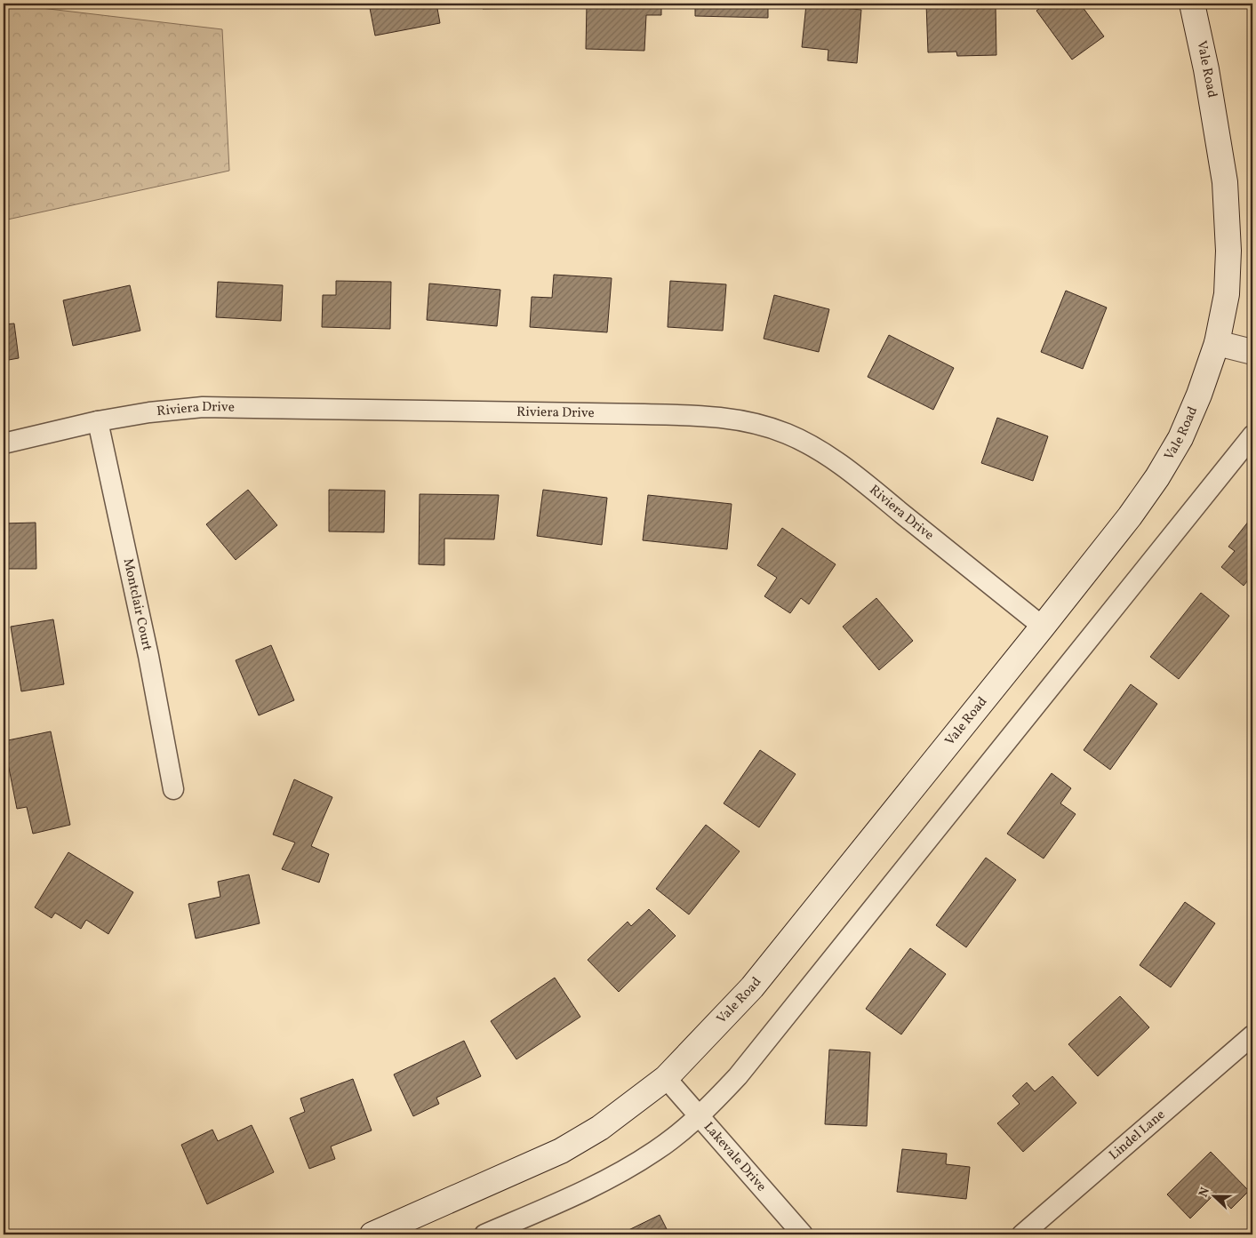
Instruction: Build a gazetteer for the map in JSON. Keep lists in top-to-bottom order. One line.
{"streets":{"main road":["Vale Road"],"street":["Riviera Drive","Montclair Court","Lindel Lane","Lakevale Drive"]},"crossings":[["Vale Road","Riviera Drive"],["Vale Road","Lakevale Drive"],["Riviera Drive","Montclair Court"]],"north":"left"}
